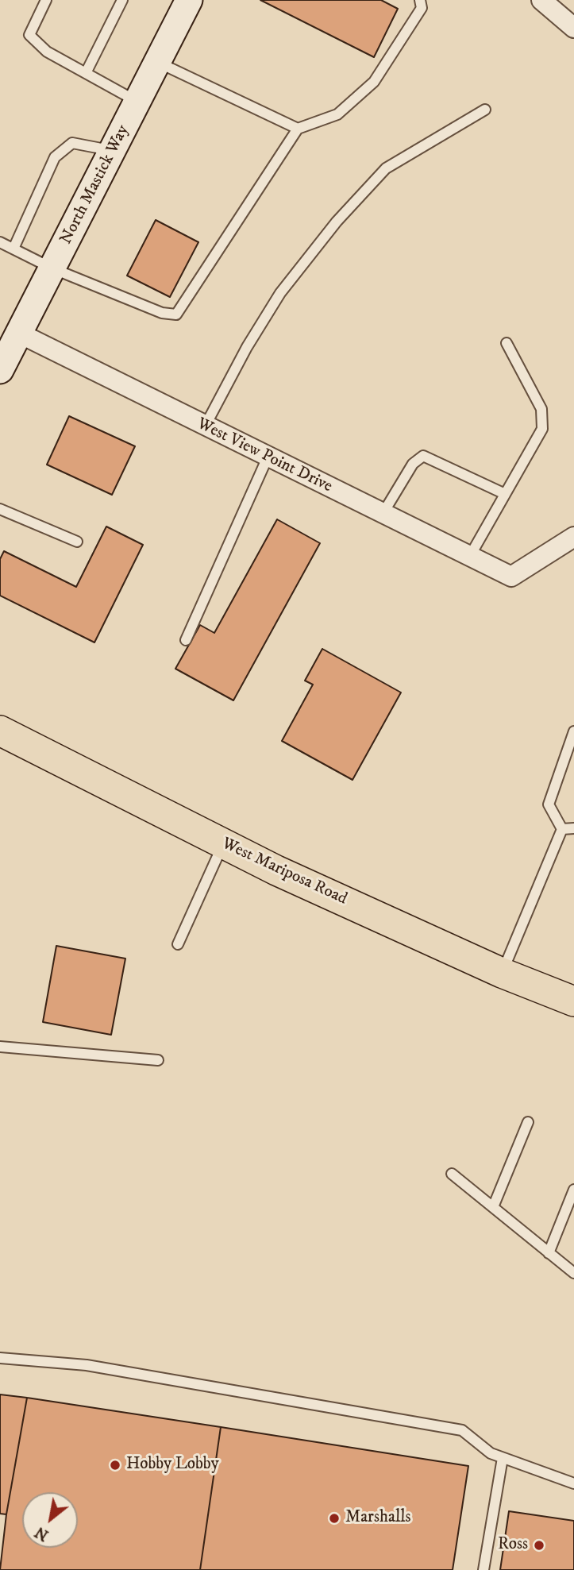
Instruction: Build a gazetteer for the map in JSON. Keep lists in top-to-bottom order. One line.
{"streets":{"main road":["West Mariposa Road"],"street":["North Mastick Way","West View Point Drive"]},"crossings":[["North Mastick Way","West View Point Drive"]],"places":["Hobby Lobby","Marshalls","Ross"],"north":"bottom left"}
